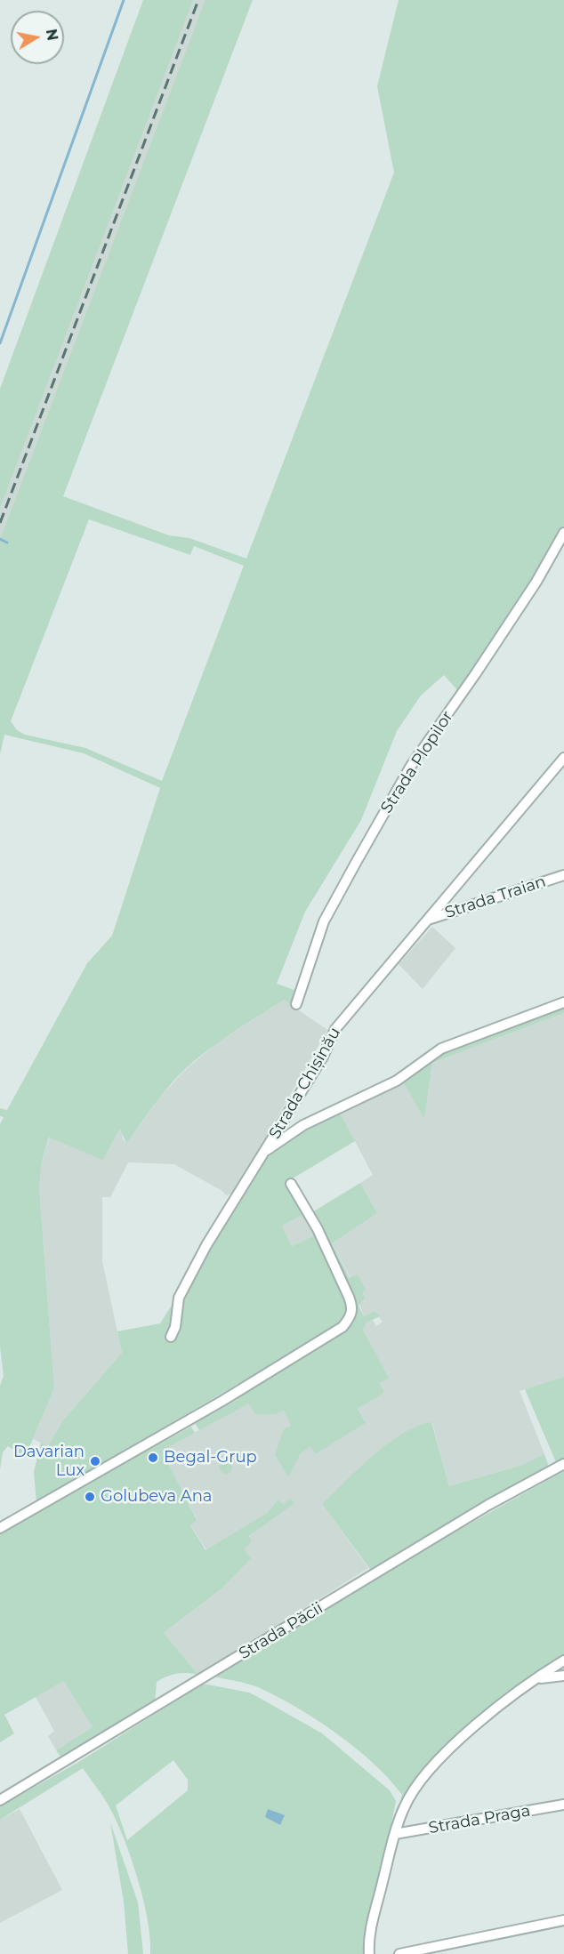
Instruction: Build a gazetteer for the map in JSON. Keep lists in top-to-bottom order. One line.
{"streets":{"street":["Strada Plopilor","Strada Traian","Strada Chișinău","Strada Păcii","Strada Praga"]},"crossings":[["Strada Traian","Strada Chișinău"]],"places":["Begal-Grup","Davarian Lux","Golubeva Ana"],"north":"right"}
